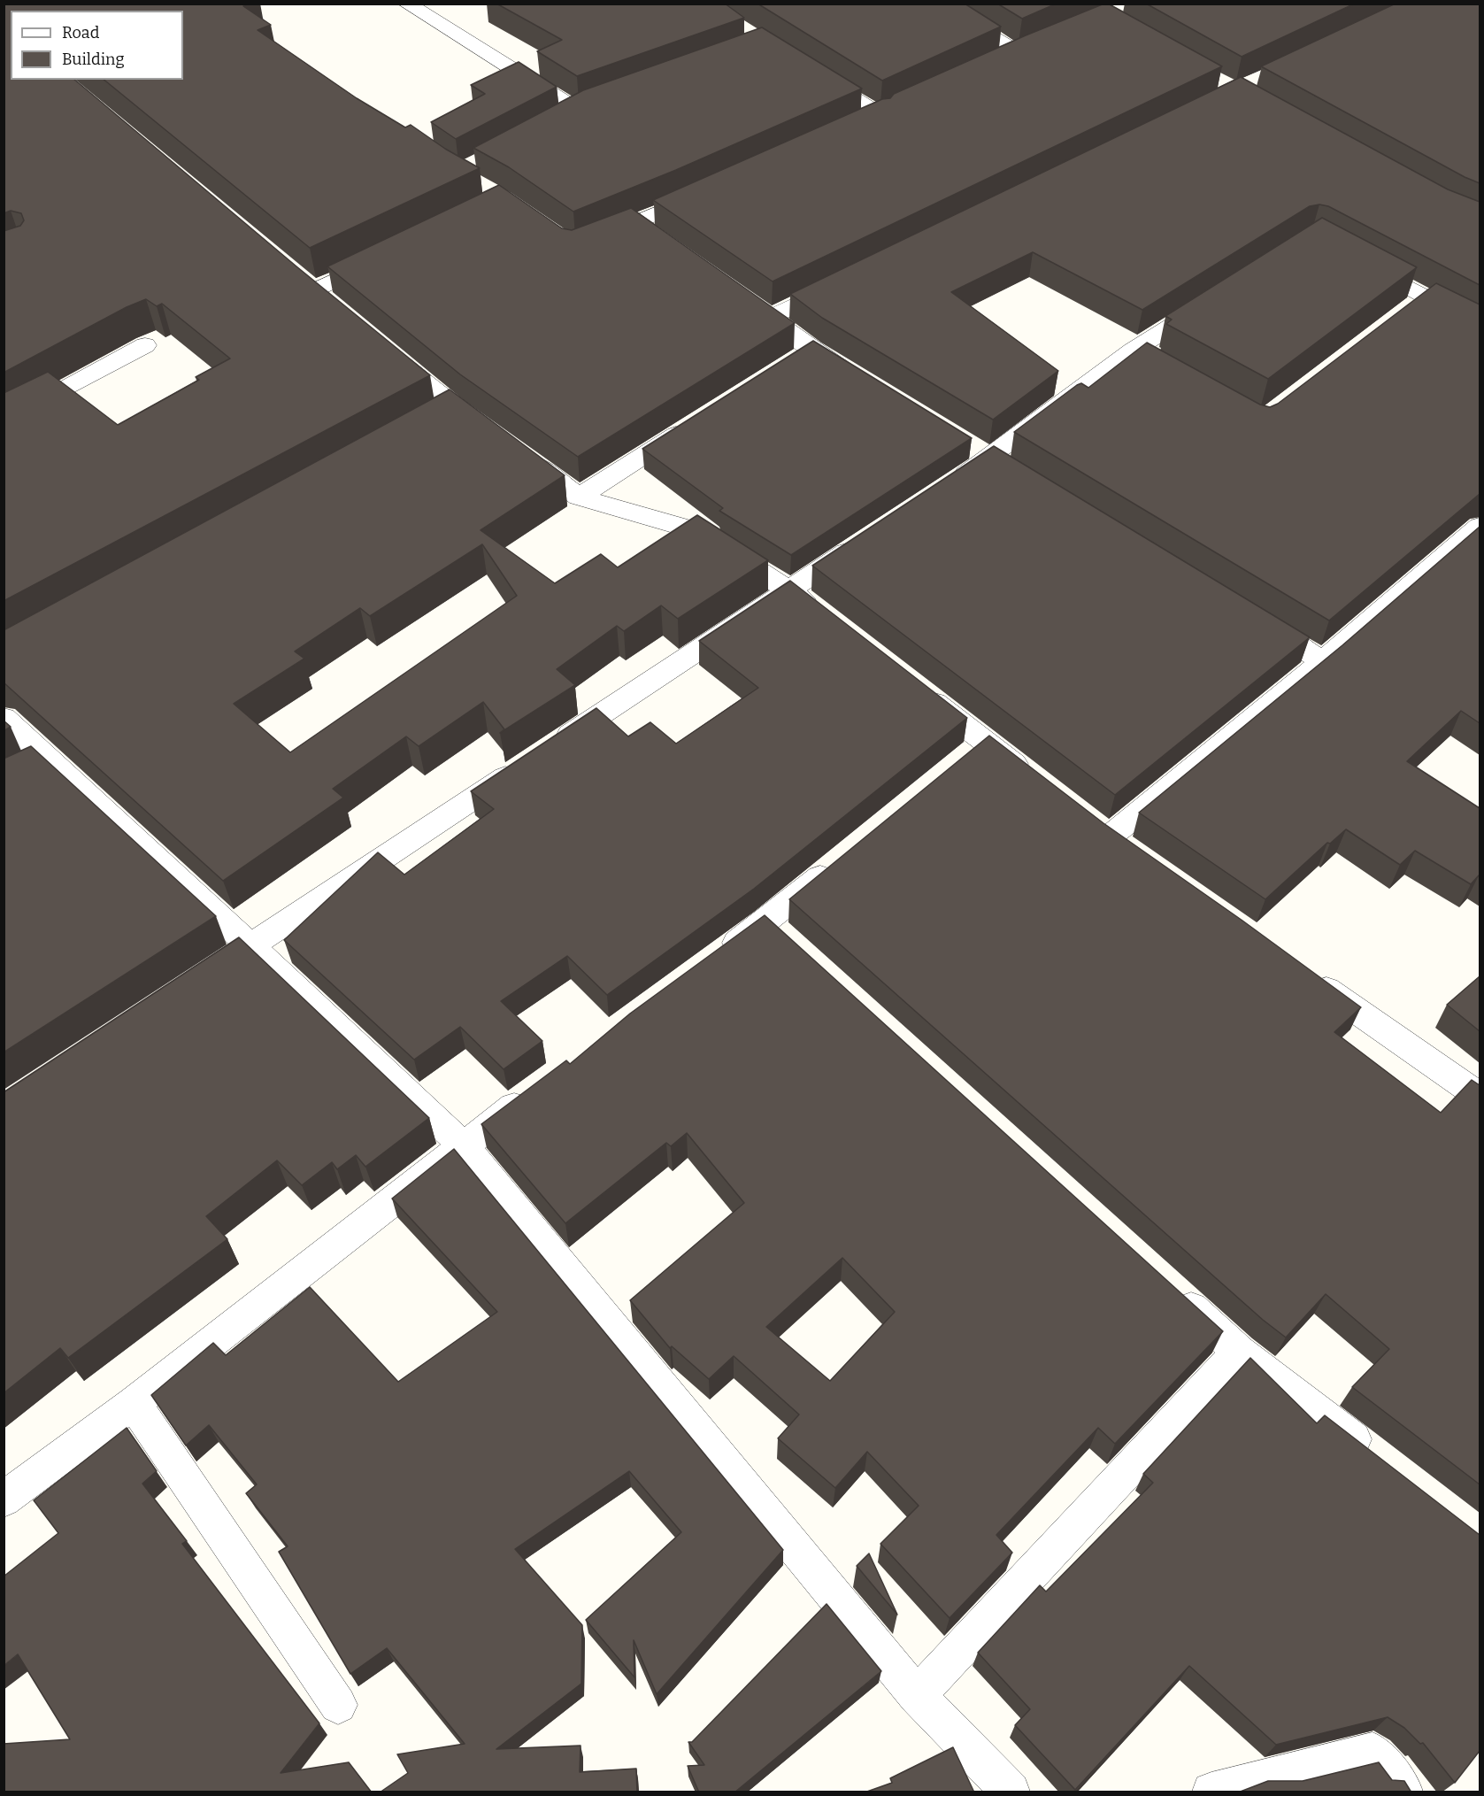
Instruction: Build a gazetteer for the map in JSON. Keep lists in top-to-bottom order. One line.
{"legend":["Road","Building"]}
